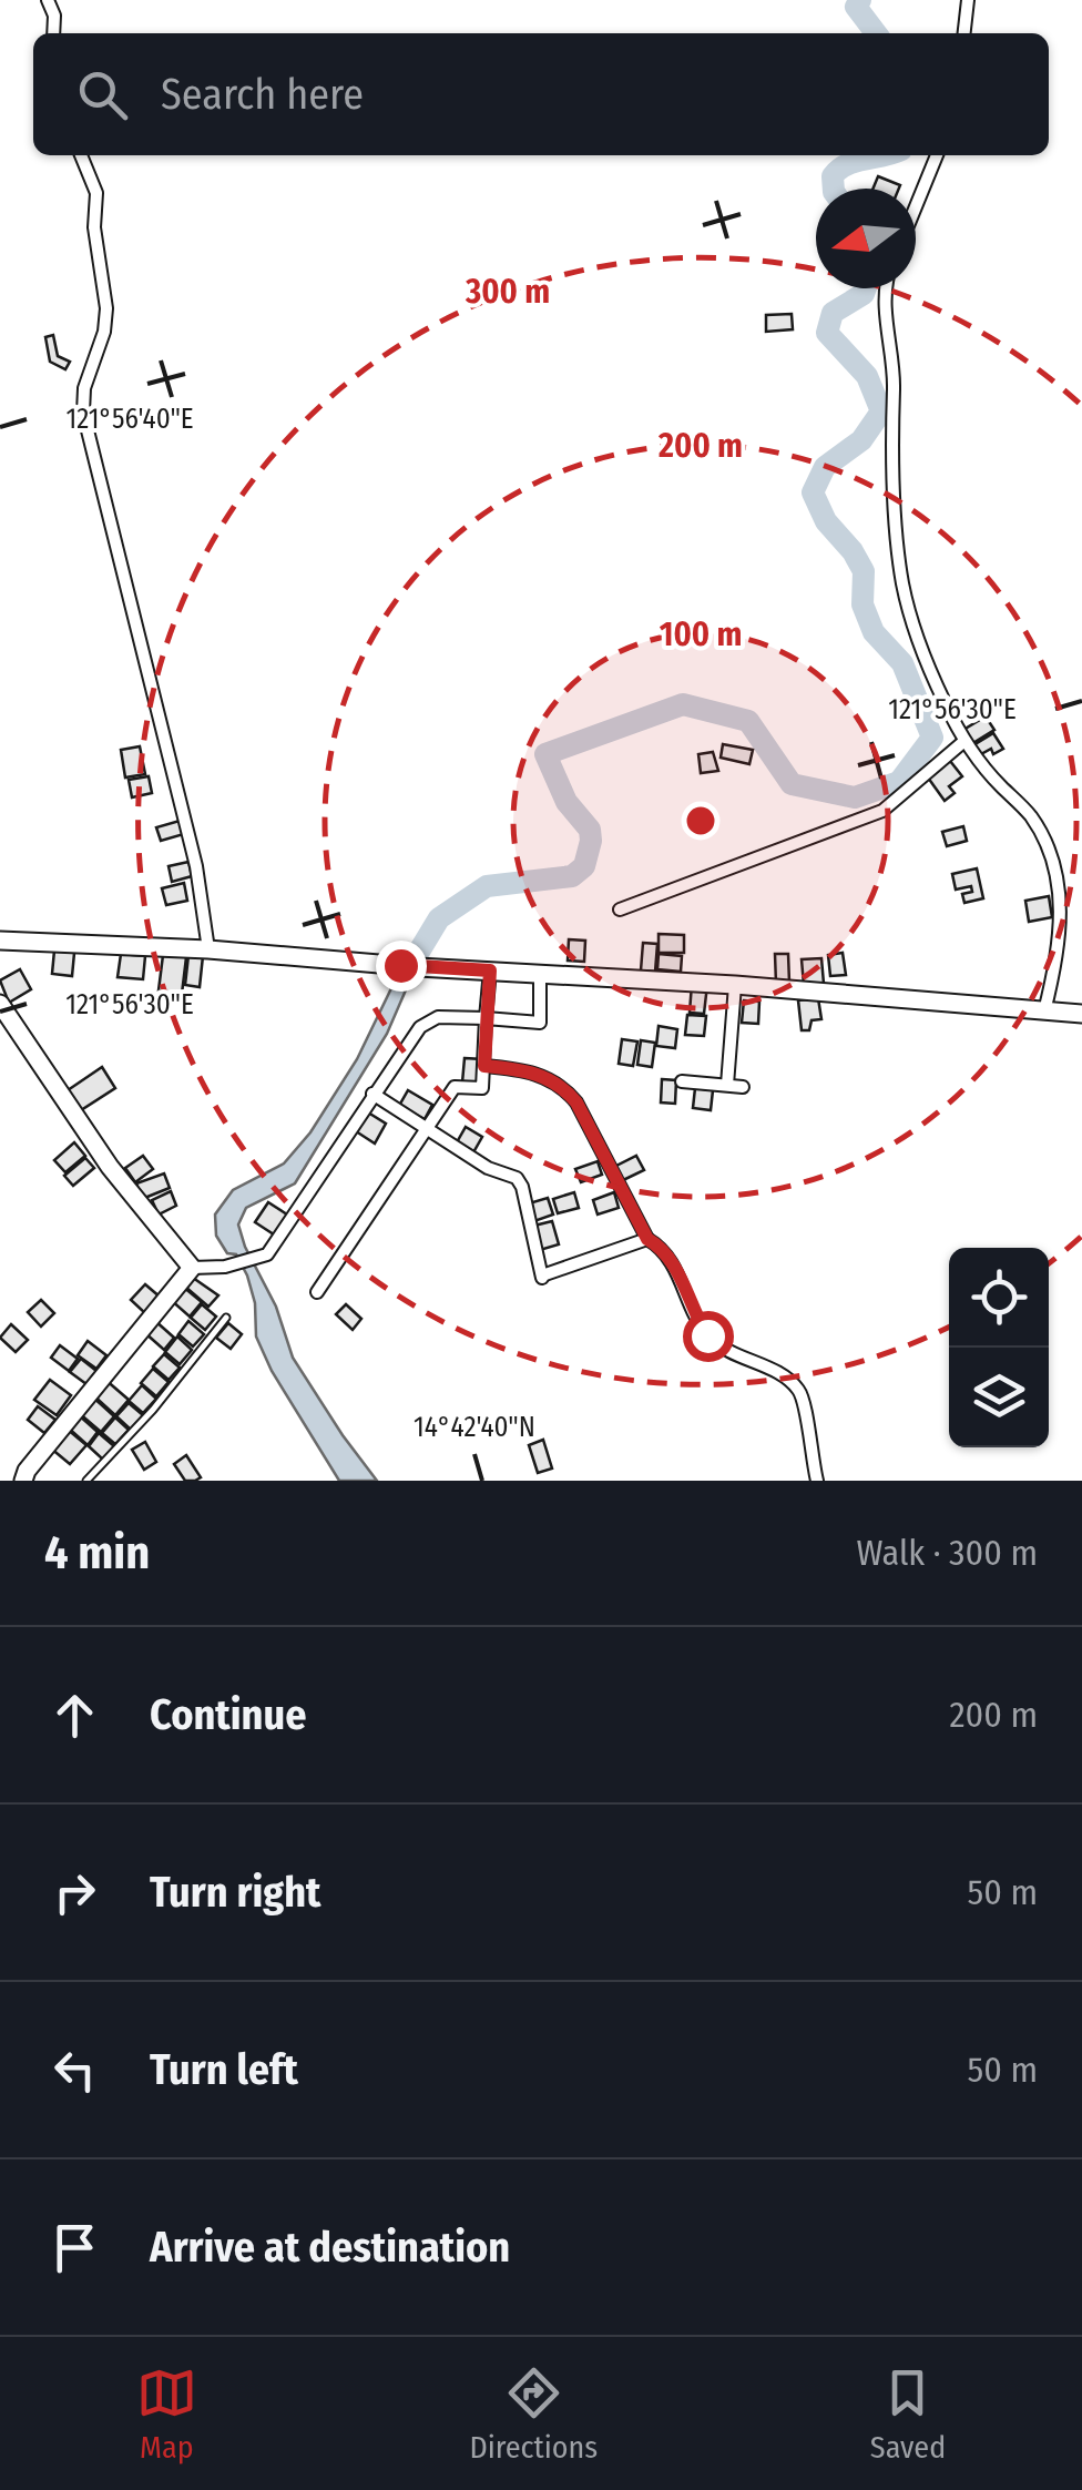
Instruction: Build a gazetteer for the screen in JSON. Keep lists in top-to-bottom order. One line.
{"north":"left","page":{"search":"Search here","heading":["4 min","Walk · 300 m"],"list":[["Continue","200 m"],["Turn right","50 m"],["Turn left","50 m"],"Arrive at destination"],"nav":["Map","Directions","Saved"]},"coordinates":["121°56'40\"E","121°56'30\"E","14°42'40\"N"],"rings":["300 m","200 m","100 m"]}
